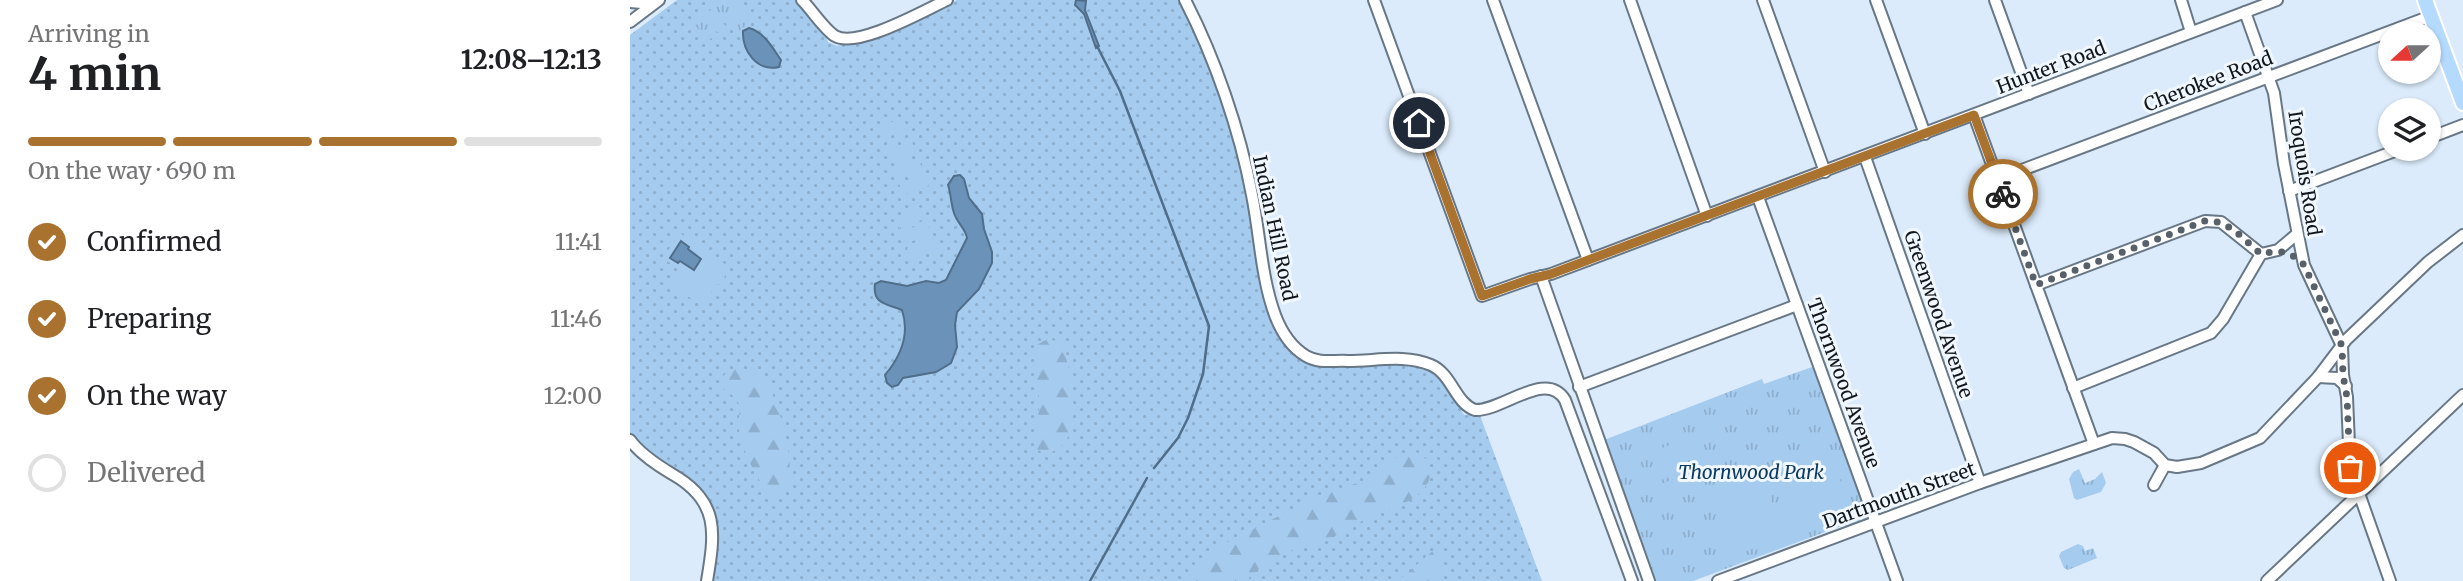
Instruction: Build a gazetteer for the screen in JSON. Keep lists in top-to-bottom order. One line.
{"streets":{"street":["Hunter Road","Cherokee Road","Iroquois Road","Indian Hill Road","Greenwood Avenue","Thornwood Avenue","Dartmouth Street"]},"crossings":[["Hunter Road","Iroquois Road"],["Hunter Road","Greenwood Avenue"],["Hunter Road","Thornwood Avenue"],["Cherokee Road","Iroquois Road"],["Greenwood Avenue","Dartmouth Street"],["Thornwood Avenue","Dartmouth Street"]],"parks":["Thornwood Park"],"north":"left","page":{"heading":["4 min","Arriving in","12:08–12:13"],"bar":"On the way · 690 m","list":[["Confirmed","11:41"],["Preparing","11:46"],["On the way","12:00"],"Delivered"]}}
